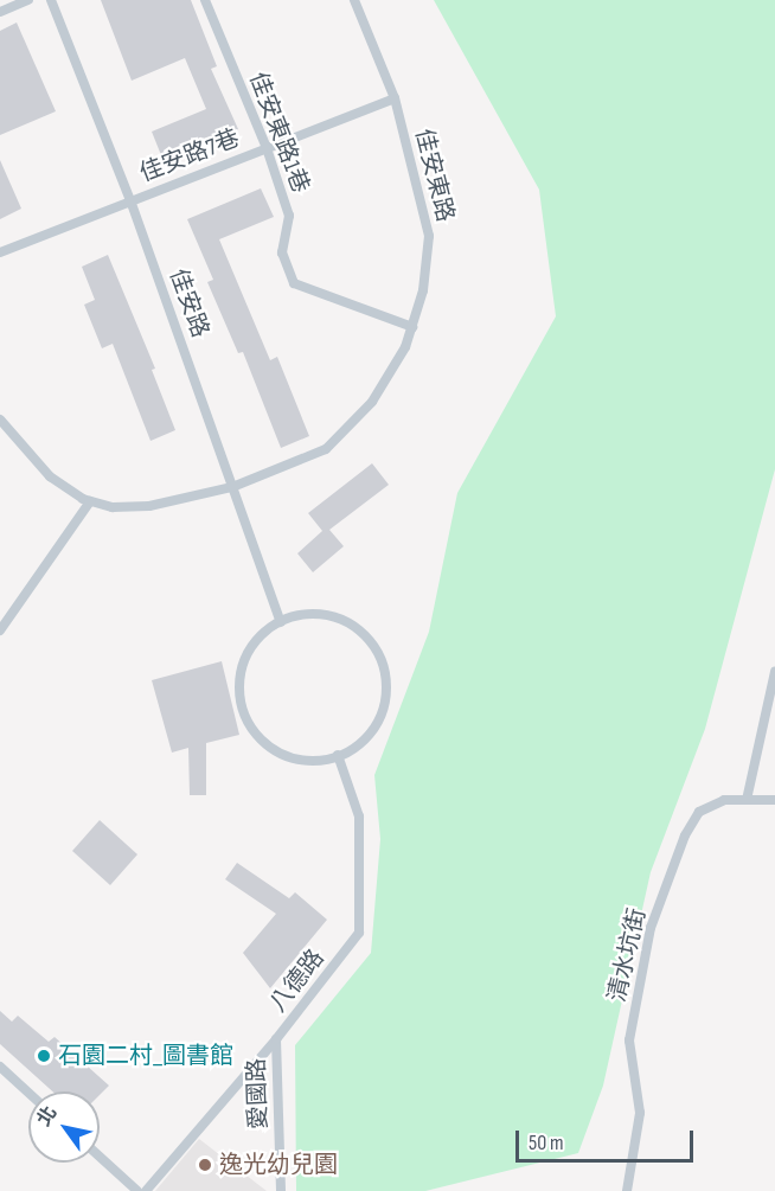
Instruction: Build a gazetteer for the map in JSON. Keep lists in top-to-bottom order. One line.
{"streets":{"lane":["佳安東路1巷","佳安路7巷","佳安東路","佳安路","清水坑街","八德路","愛國路"]},"crossings":[["佳安東路1巷","佳安路7巷"],["佳安東路1巷","佳安東路"],["佳安路7巷","佳安東路"],["佳安路7巷","佳安路"],["佳安東路","佳安路"],["佳安路","八德路"],["八德路","愛國路"]],"places":["石園二村_圖書館","逸光幼兒園"],"scale_bar":"50 m","north":"top left"}
